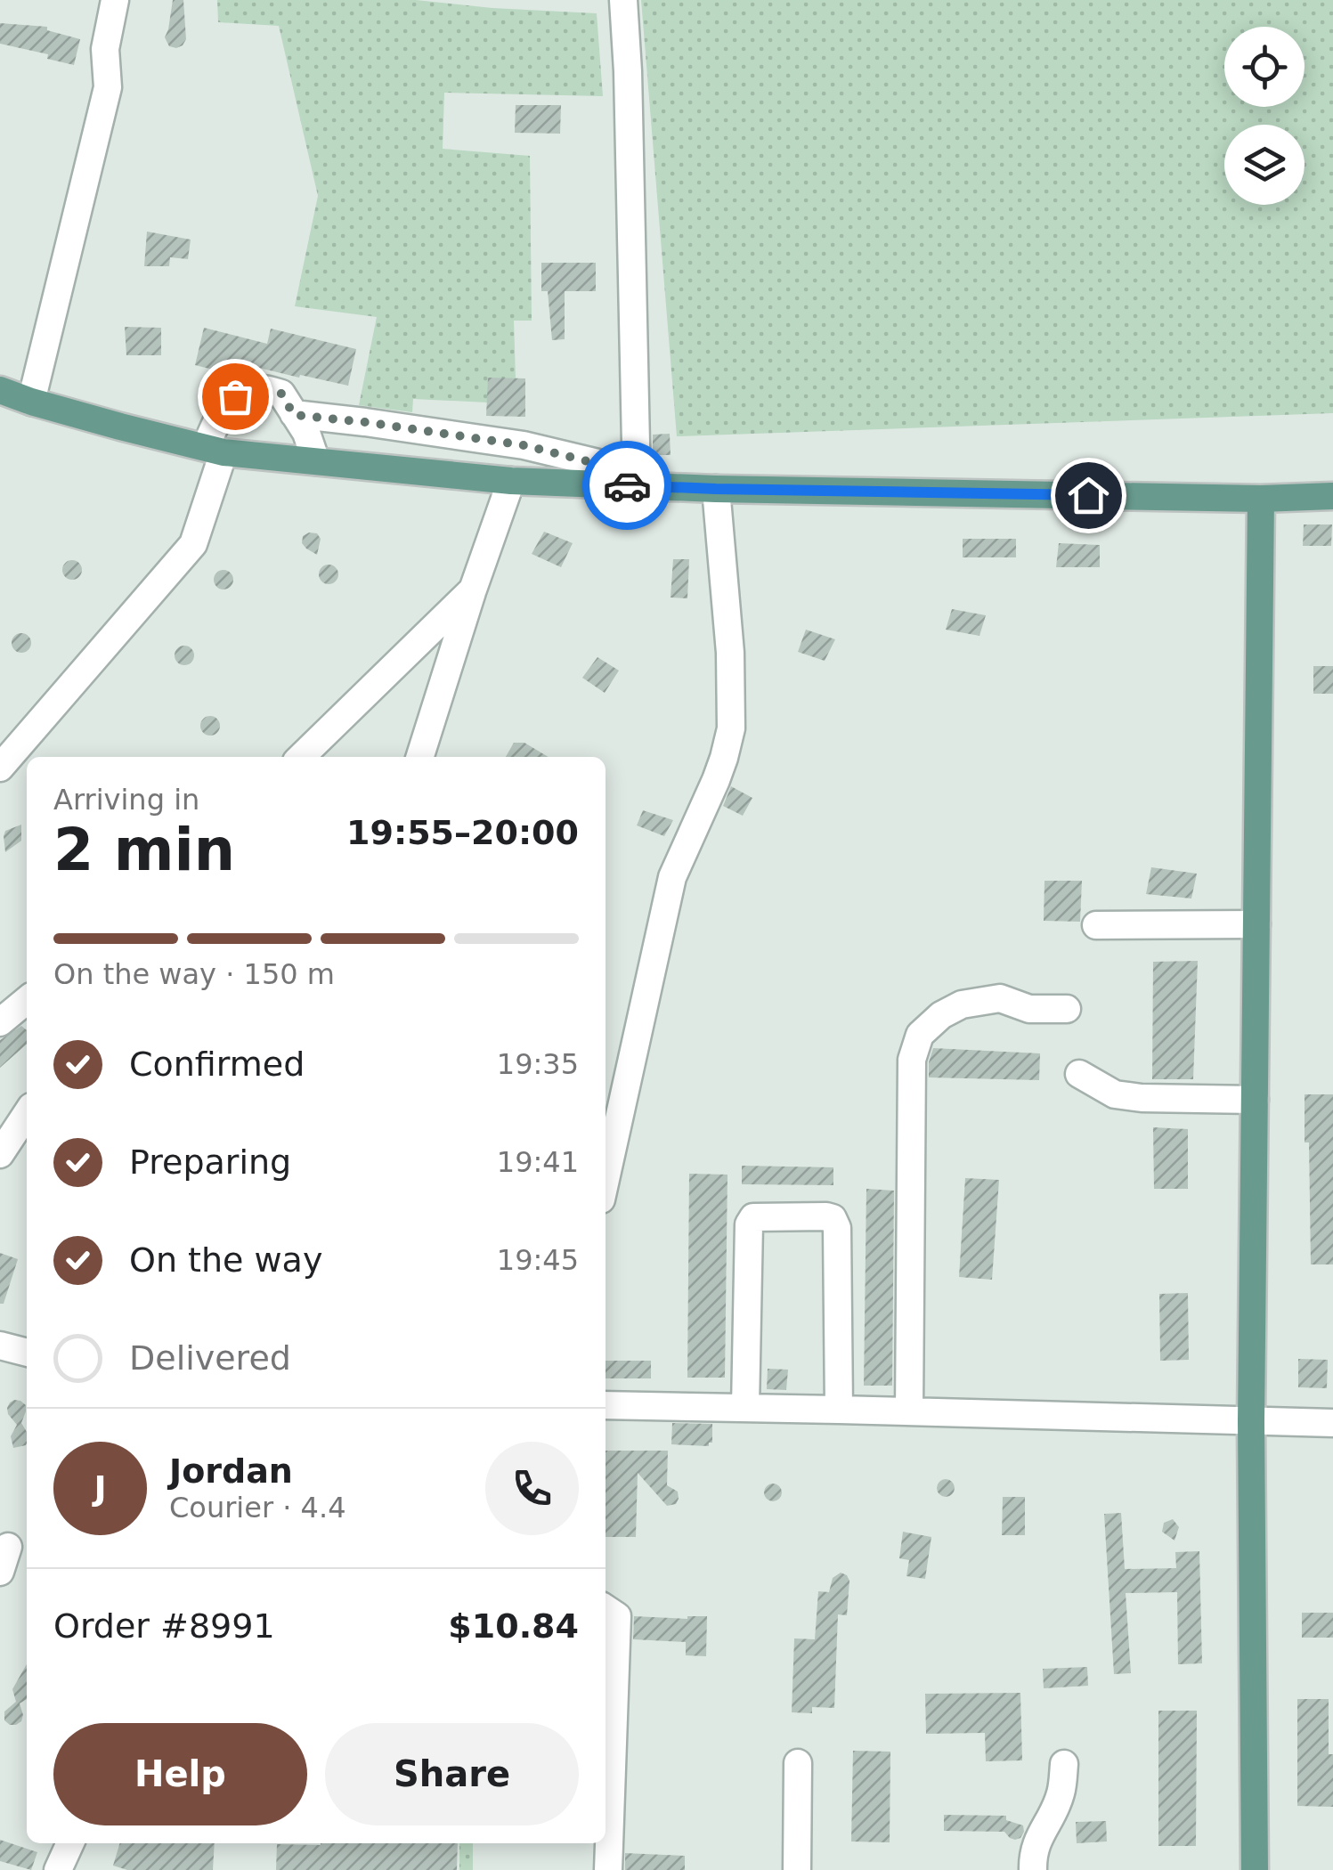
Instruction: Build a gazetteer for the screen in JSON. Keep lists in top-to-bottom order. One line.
{"page":{"heading":["2 min","Arriving in","19:55–20:00"],"panel":["Jordan","Courier · 4.4","Order #8991","$10.84"],"bar":"On the way · 150 m","list":[["Confirmed","19:35"],["Preparing","19:41"],["On the way","19:45"],"Delivered"],"round":"J","buttons":["Help","Share"]}}
